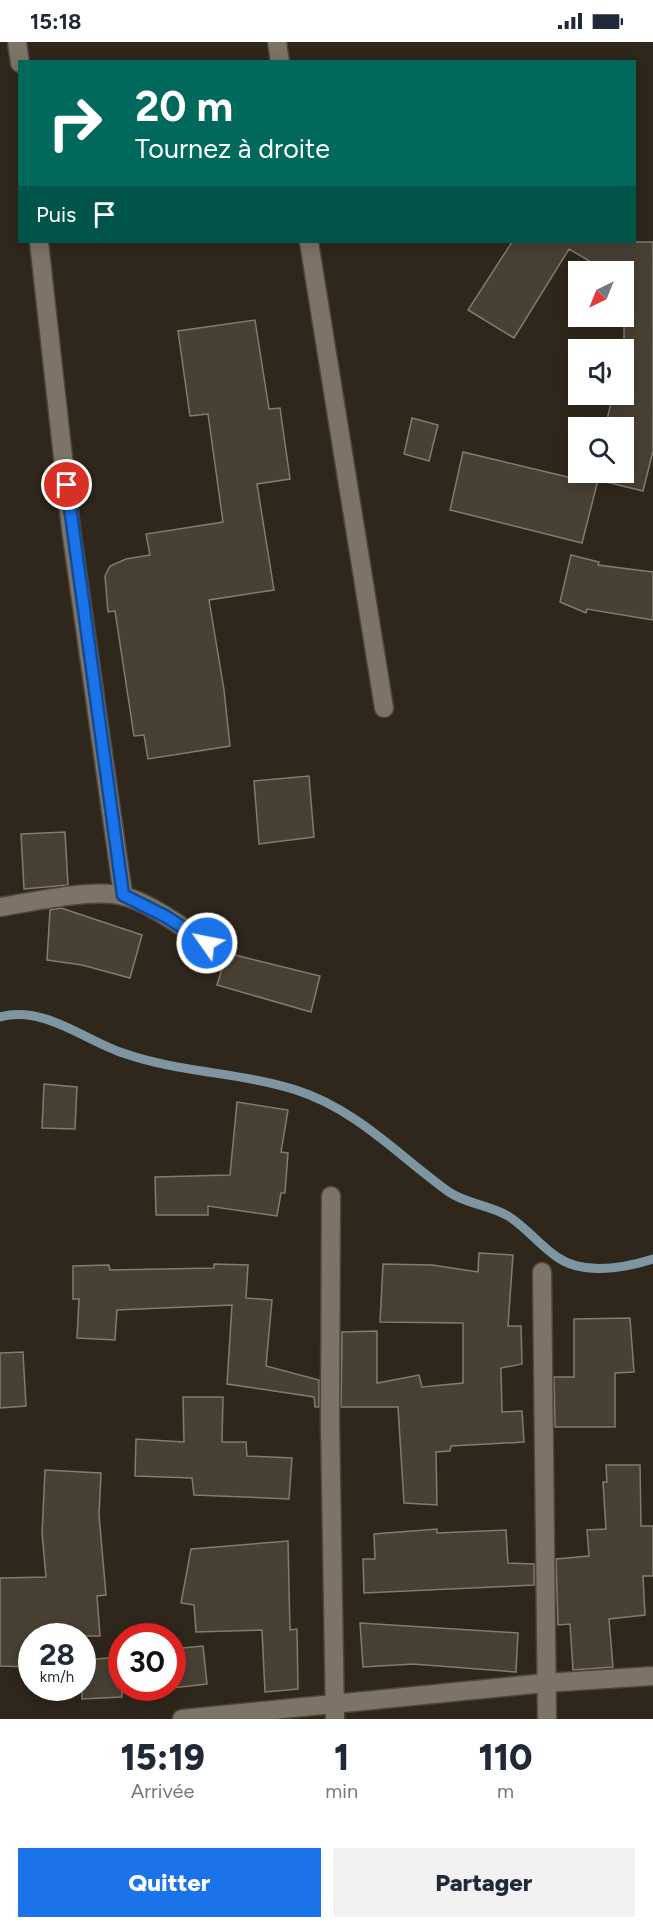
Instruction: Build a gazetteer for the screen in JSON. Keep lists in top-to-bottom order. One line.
{"north":"bottom left","page":{"status":"15:18","turn":["20 m","Tournez à droite"],"then":"Puis","speed":"28 km/h","limit":"30","eta":["15:19","Arrivée","1","min","110","m"],"buttons":["Quitter","Partager"]}}
